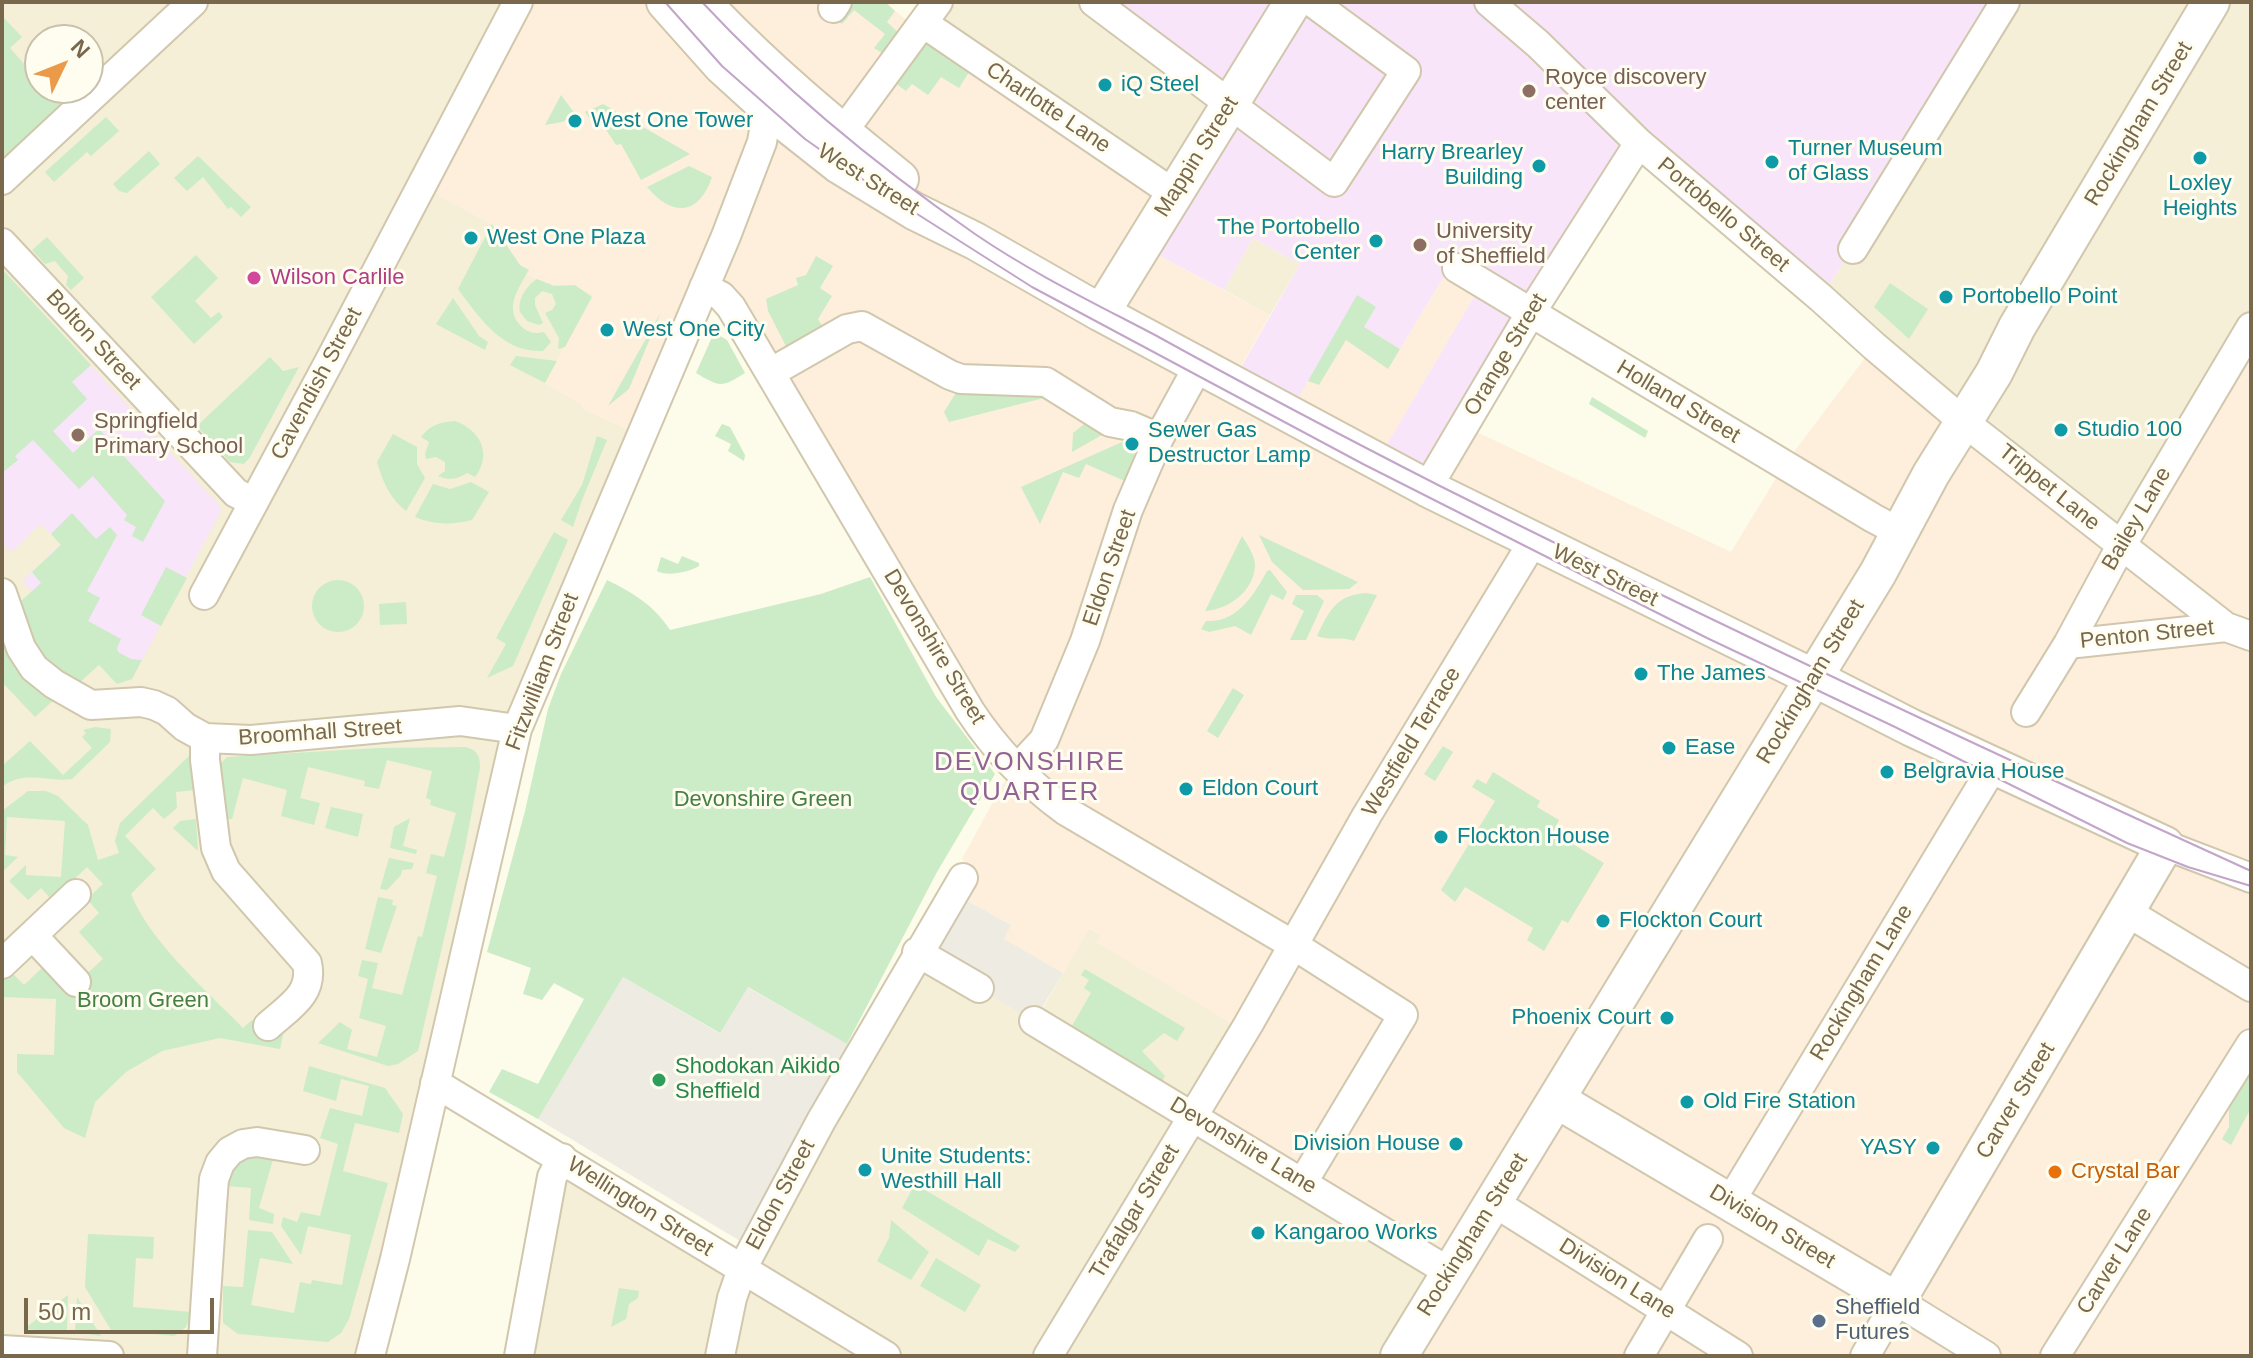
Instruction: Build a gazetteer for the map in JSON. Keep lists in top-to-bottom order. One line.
{"streets":{"street":["Charlotte Lane","Rockingham Street","Mappin Street","West Street","Portobello Street","Bolton Street","Orange Street","Cavendish Street","Holland Street","Trippet Lane","Bailey Lane","Eldon Street","Penton Street","Devonshire Street","Fitzwilliam Street","Broomhall Street","Westfield Terrace","Rockingham Lane","Carver Street","Devonshire Lane","Wellington Street","Trafalgar Street","Division Street","Carver Lane","Division Lane"]},"crossings":[["Charlotte Lane","Mappin Street"],["Rockingham Street","West Street"],["Rockingham Street","Portobello Street"],["Rockingham Street","Holland Street"],["Rockingham Street","Trippet Lane"],["Rockingham Street","Devonshire Lane"],["Rockingham Street","Division Street"],["Rockingham Street","Division Lane"],["Mappin Street","West Street"],["West Street","Orange Street"],["West Street","Eldon Street"],["West Street","Fitzwilliam Street"],["West Street","Westfield Terrace"],["West Street","Rockingham Lane"],["West Street","Carver Street"],["Portobello Street","Orange Street"],["Portobello Street","Trippet Lane"],["Bolton Street","Cavendish Street"],["Orange Street","Holland Street"],["Trippet Lane","Bailey Lane"],["Trippet Lane","Penton Street"],["Bailey Lane","Penton Street"],["Eldon Street","Devonshire Street"],["Eldon Street","Wellington Street"],["Devonshire Street","Fitzwilliam Street"],["Devonshire Street","Westfield Terrace"],["Devonshire Street","Trafalgar Street"],["Fitzwilliam Street","Broomhall Street"],["Fitzwilliam Street","Wellington Street"],["Westfield Terrace","Trafalgar Street"],["Rockingham Lane","Division Street"],["Carver Street","Division Street"],["Devonshire Lane","Trafalgar Street"]],"districts":["DEVONSHIRE QUARTER"],"parks":["Devonshire Green","Broom Green"],"places":["iQ Steel","Royce discovery center","West One Tower","Loxley Heights","Turner Museum of Glass","Harry Brearley Building","West One Plaza","The Portobello Center","University of Sheffield","Wilson Carlile","Portobello Point","West One City","Studio 100","Springfield Primary School","Sewer Gas Destructor Lamp","The James","Ease","Belgravia House","Eldon Court","Flockton House","Flockton Court","Phoenix Court","Shodokan Aikido Sheffield","Old Fire Station","Division House","YASY","Unite Students: Westhill Hall","Crystal Bar","Kangaroo Works","Sheffield Futures"],"scale_bar":"50 m","north":"top right"}
